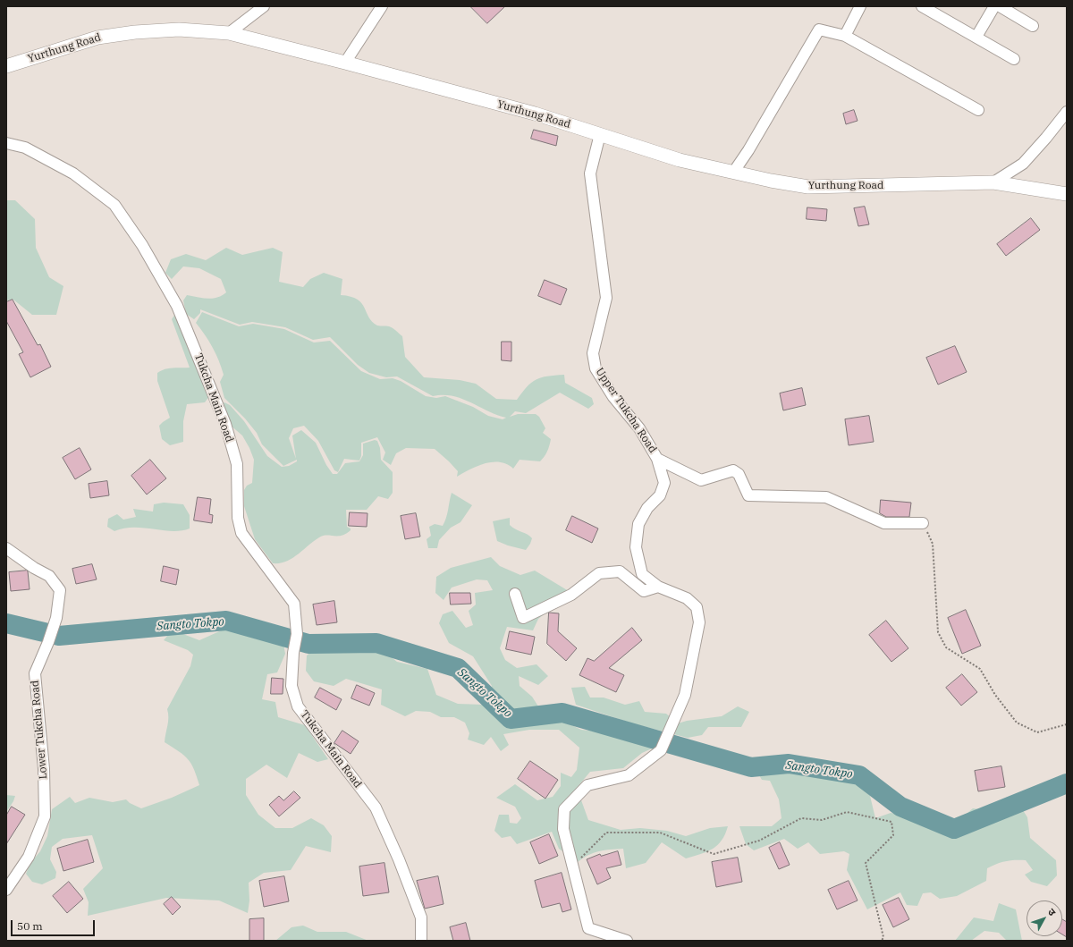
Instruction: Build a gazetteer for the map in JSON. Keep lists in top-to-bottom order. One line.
{"streets":{"main road":["Yurthung Road"],"street":["Tukcha Main Road","Upper Tukcha Road","Lower Tukcha Road"]},"crossings":[["Yurthung Road","Upper Tukcha Road"]],"water":["Sangto Tokpo"],"scale_bar":"50 m","north":"top right"}
